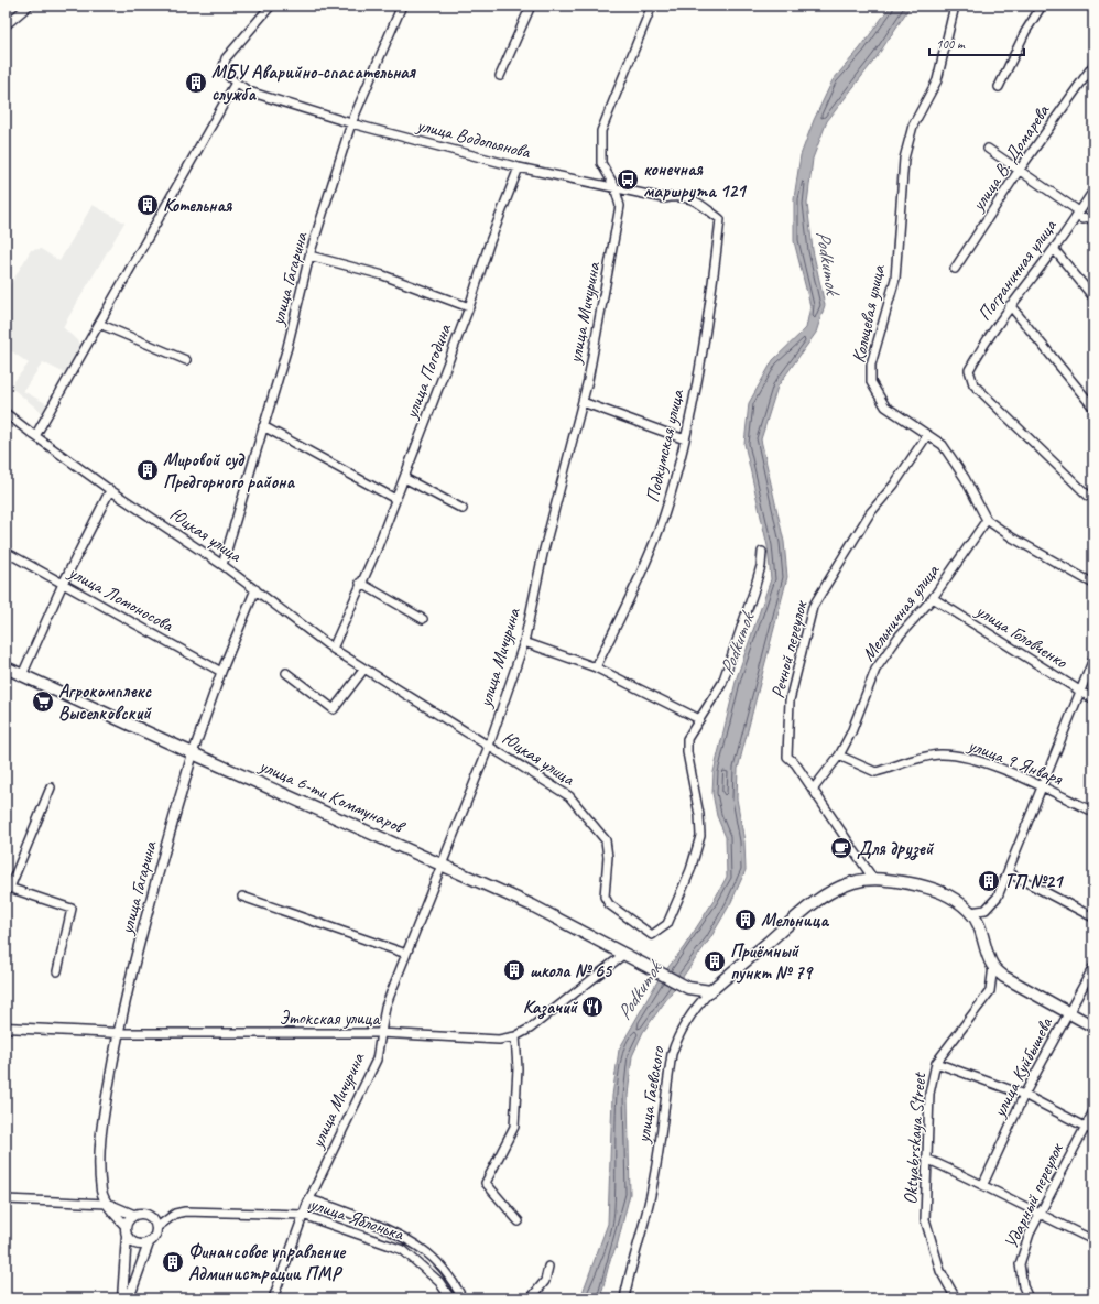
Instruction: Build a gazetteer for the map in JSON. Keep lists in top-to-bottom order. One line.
{"streets":{"main road":["улица 6-ти Коммунаров","улица Гаевского"],"street":["улица Водопьянова","улица В. Домарева","Пограничная улица","улица Гагарина","улица Мичурина","Кольцевая улица","улица Погодина","Подкумская улица","Юцкая улица","улица Ломоносова","Мельничная улица","улица Головченко","Речной переулок","улица 9 Января","Этокская улица","улица Куйбышева","Oktyabrskaya Street","Ударный переулок","улица Яблонька"]},"crossings":[["улица Водопьянова","улица Гагарина"],["улица Водопьянова","улица Мичурина"],["улица Водопьянова","улица Погодина"],["улица Водопьянова","Подкумская улица"],["улица Гагарина","Юцкая улица"],["улица Гагарина","улица Ломоносова"],["улица Гагарина","улица 6-ти Коммунаров"],["улица Гагарина","Этокская улица"],["улица Гагарина","улица Яблонька"],["улица Мичурина","Юцкая улица"],["улица Мичурина","улица 6-ти Коммунаров"],["улица Мичурина","Этокская улица"],["улица Мичурина","улица Яблонька"],["Кольцевая улица","Мельничная улица"],["Кольцевая улица","Речной переулок"],["улица Погодина","Юцкая улица"],["Мельничная улица","улица Головченко"],["Мельничная улица","улица 9 Января"],["Речной переулок","улица Гаевского"],["улица 6-ти Коммунаров","Этокская улица"],["улица 6-ти Коммунаров","улица Гаевского"],["улица Куйбышева","улица Гаевского"],["улица Гаевского","Oktyabrskaya Street"]],"water":["Podkumok"],"places":{"building":["МБУ Аварийно-спасательная служба","Котельная","Мировой суд Предгорного района","ТП №21","Мельница","Приёмный пункт № 79","школа № 65","Финансовое управление Администрации ПМР"],"bus stop":["конечная маршрута 121"],"supermarket":["Агрокомплекс Выселковский"],"cafe":["Для друзей"],"restaurant":["Казачий"]},"scale_bar":"100 m"}
